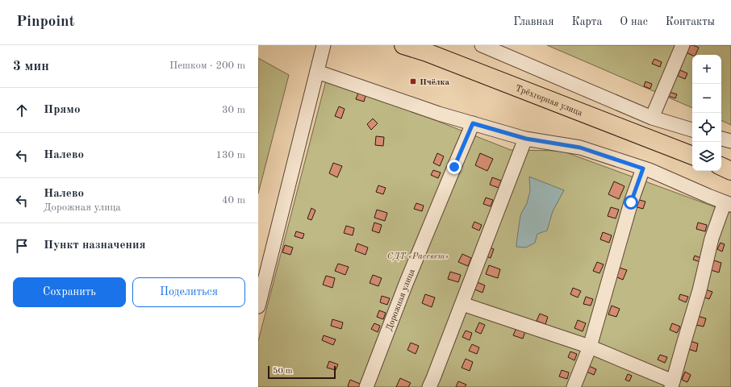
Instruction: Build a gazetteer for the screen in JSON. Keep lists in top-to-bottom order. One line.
{"streets":{"highway":["Трёхгорная улица"],"street":["Дорожная улица"]},"parks":["СДТ «Рассвет»"],"places":{"transit":["Пчёлка"]},"scale_bar":"50 m","page":{"header":"Pinpoint","nav":["Главная","Карта","О нас","Контакты"],"heading":["3 мин","Пешком · 200 m"],"map_buttons":["+","−"],"list":[["Прямо","30 m"],["Налево","130 m"],["Налево","Дорожная улица","40 m"],"Пункт назначения"],"buttons":["Сохранить","Поделиться"],"scale":"50 m"}}
